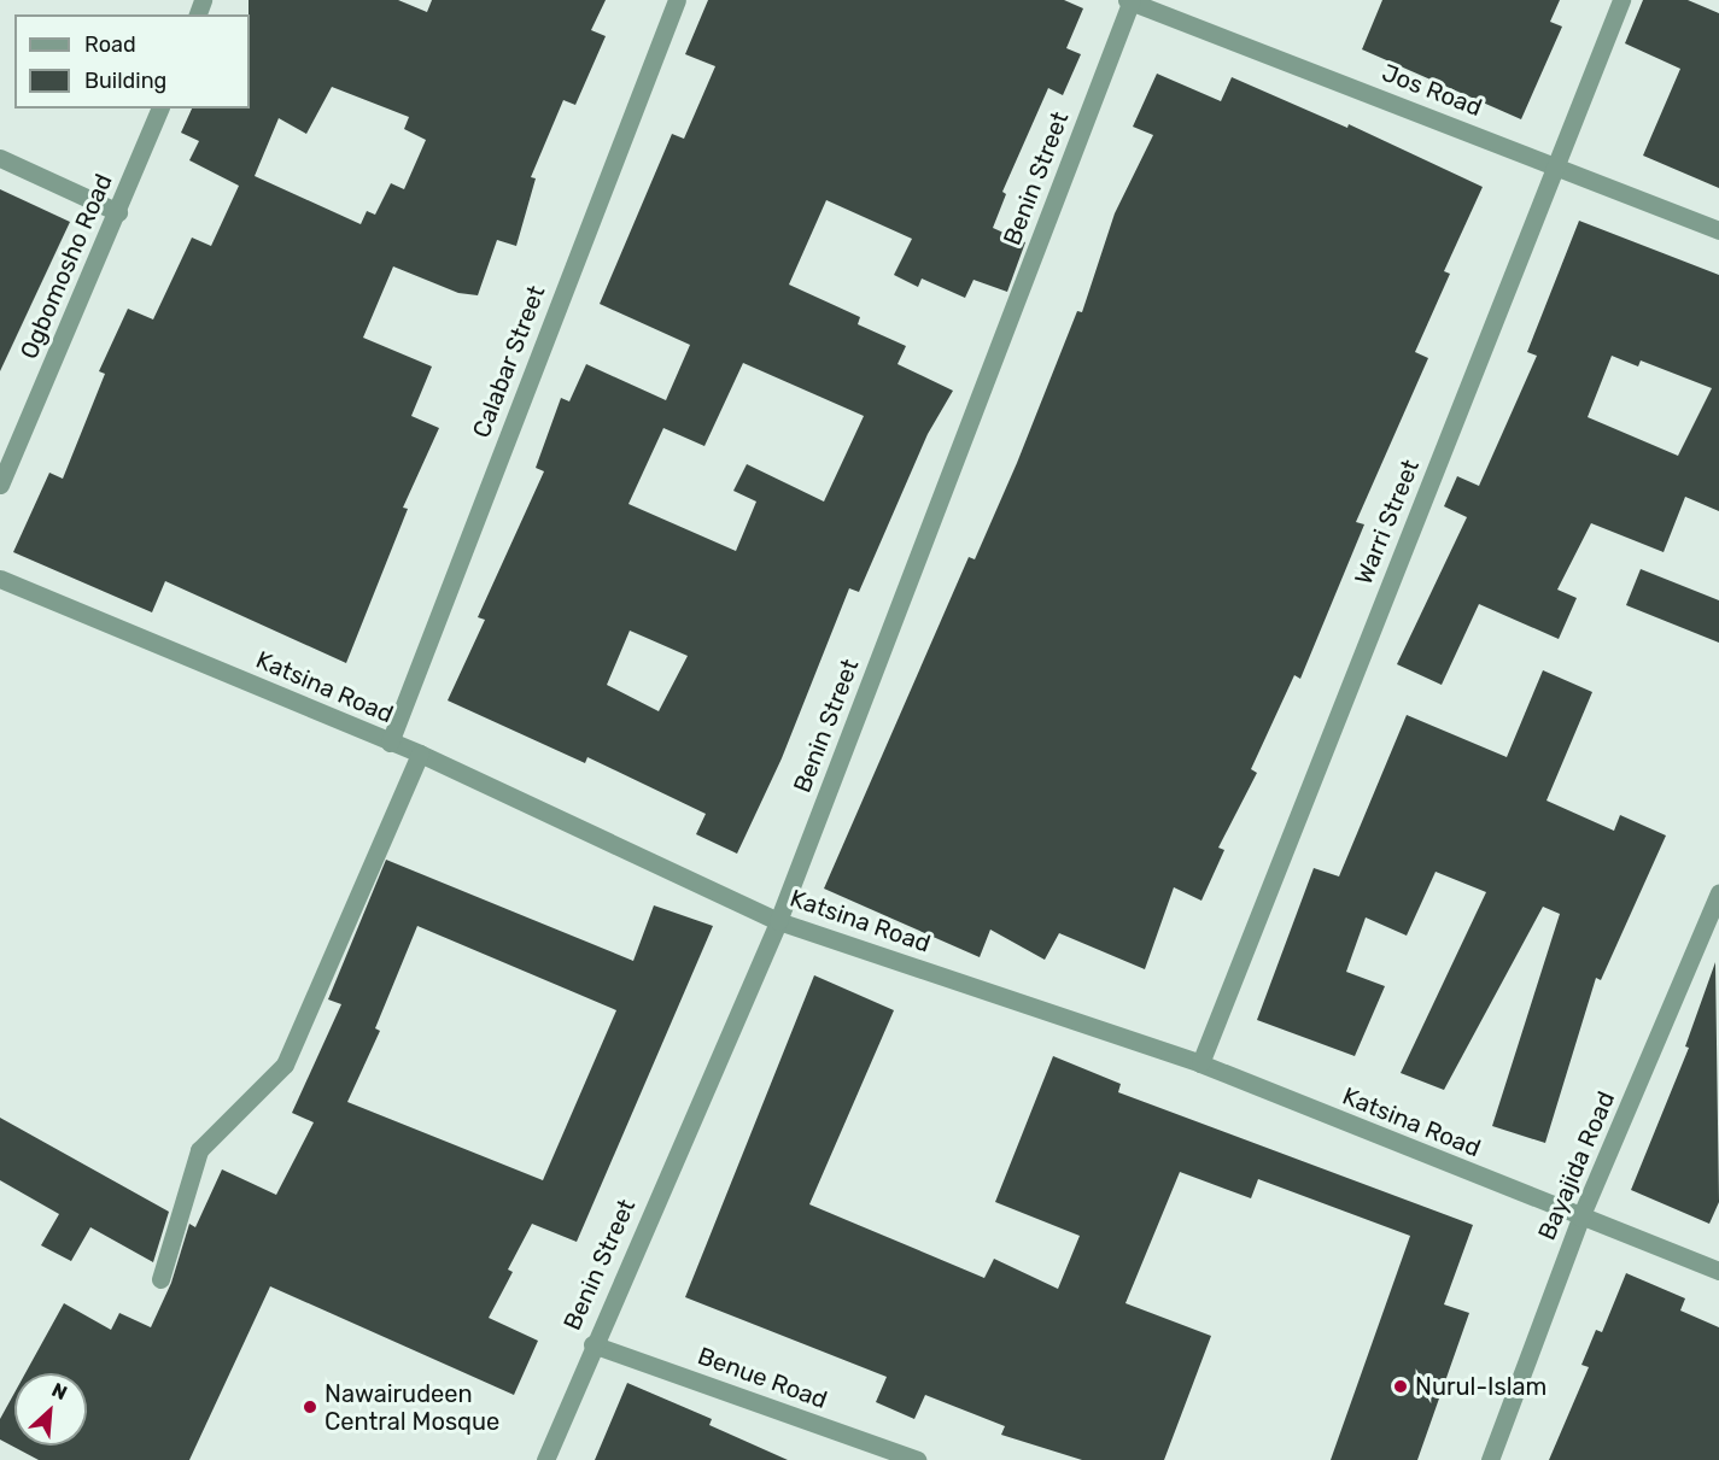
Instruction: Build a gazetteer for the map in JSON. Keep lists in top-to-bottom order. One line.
{"streets":{"street":["Jos Road","Benin Street","Ogbomosho Road","Calabar Street","Warri Street","Katsina Road","Bayajida Road","Benue Road"]},"crossings":[["Jos Road","Benin Street"],["Jos Road","Warri Street"],["Benin Street","Katsina Road"],["Benin Street","Benue Road"],["Calabar Street","Katsina Road"],["Warri Street","Katsina Road"],["Katsina Road","Bayajida Road"]],"places":["Nurul-Islam","Nawairudeen Central Mosque"],"legend":["Road","Building"],"north":"top right"}
